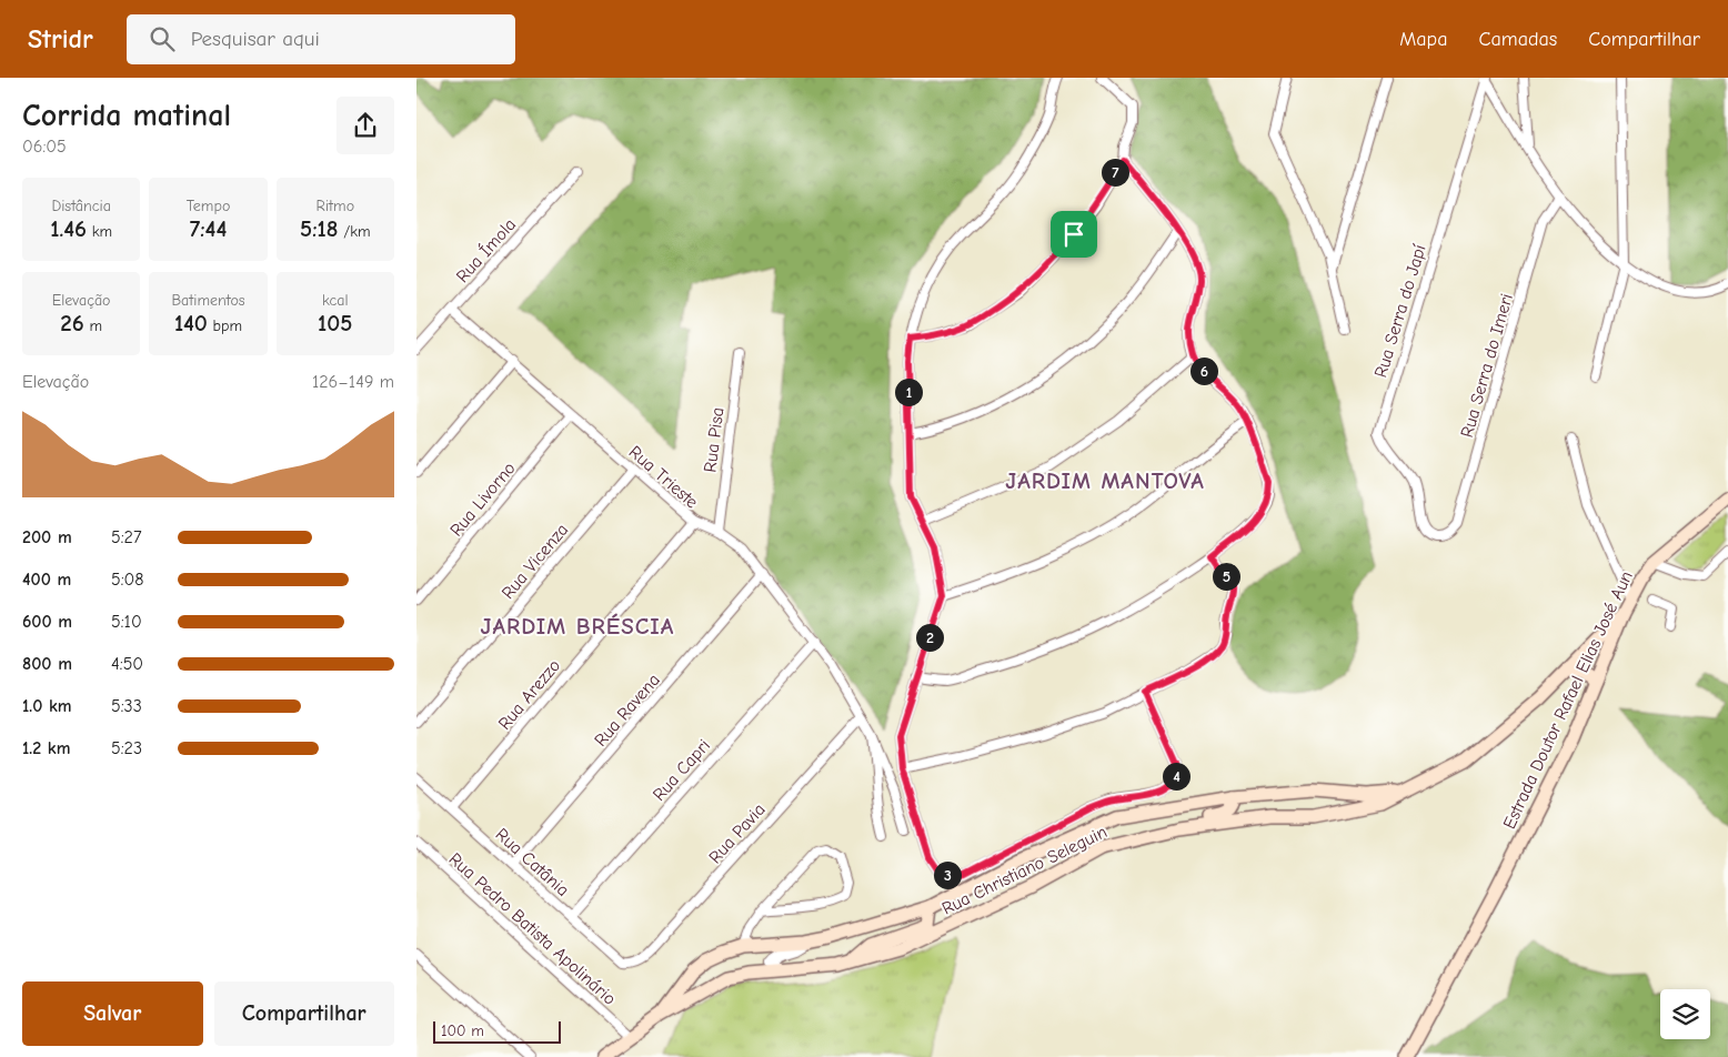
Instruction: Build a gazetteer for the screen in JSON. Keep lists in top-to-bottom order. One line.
{"streets":{"main road":["Estrada Doutor Rafael Elias José Aun","Rua Christiano Seleguin"],"street":["Rua Ímola","Rua Serra do Japí","Rua Serra do Imeri","Rua Pisa","Rua Trieste","Rua Livorno","Rua Vicenza","Rua Arezzo","Rua Ravena","Rua Capri","Rua Pavia","Rua Catânia","Rua Pedro Batista Apolinário"]},"crossings":[["Rua Ímola","Rua Trieste"],["Rua Serra do Japí","Rua Serra do Imeri"],["Rua Pisa","Rua Trieste"],["Rua Trieste","Rua Livorno"],["Rua Trieste","Rua Vicenza"],["Rua Trieste","Rua Arezzo"],["Rua Trieste","Rua Ravena"],["Rua Trieste","Rua Capri"],["Rua Trieste","Rua Pavia"],["Rua Arezzo","Rua Catânia"],["Estrada Doutor Rafael Elias José Aun","Rua Christiano Seleguin"],["Rua Ravena","Rua Catânia"],["Rua Capri","Rua Catânia"],["Rua Pavia","Rua Catânia"],["Rua Christiano Seleguin","Rua Pedro Batista Apolinário"]],"districts":["JARDIM MANTOVA","JARDIM BRÉSCIA"],"scale_bar":"100 m","page":{"header":"Stridr","search":"Pesquisar aqui","nav":["Mapa","Camadas","Compartilhar"],"heading":["Corrida matinal","06:05"],"pins":["7","6","1","5","2","4","3"],"stats":[["Distância","1.46 km"],["Tempo","7:44"],["Ritmo","5:18 /km"],["Elevação","26 m"],["Batimentos","140 bpm"],["kcal","105"]],"chart":["Elevação","126–149 m"],"list":[{"name":"200 m","note":"5:27"},{"name":"400 m","note":"5:08"},{"name":"600 m","note":"5:10"},{"name":"800 m","note":"4:50"},{"name":"1.0 km","note":"5:33"},{"name":"1.2 km","note":"5:23"}],"buttons":["Salvar","Compartilhar"],"scale":"100 m"}}
